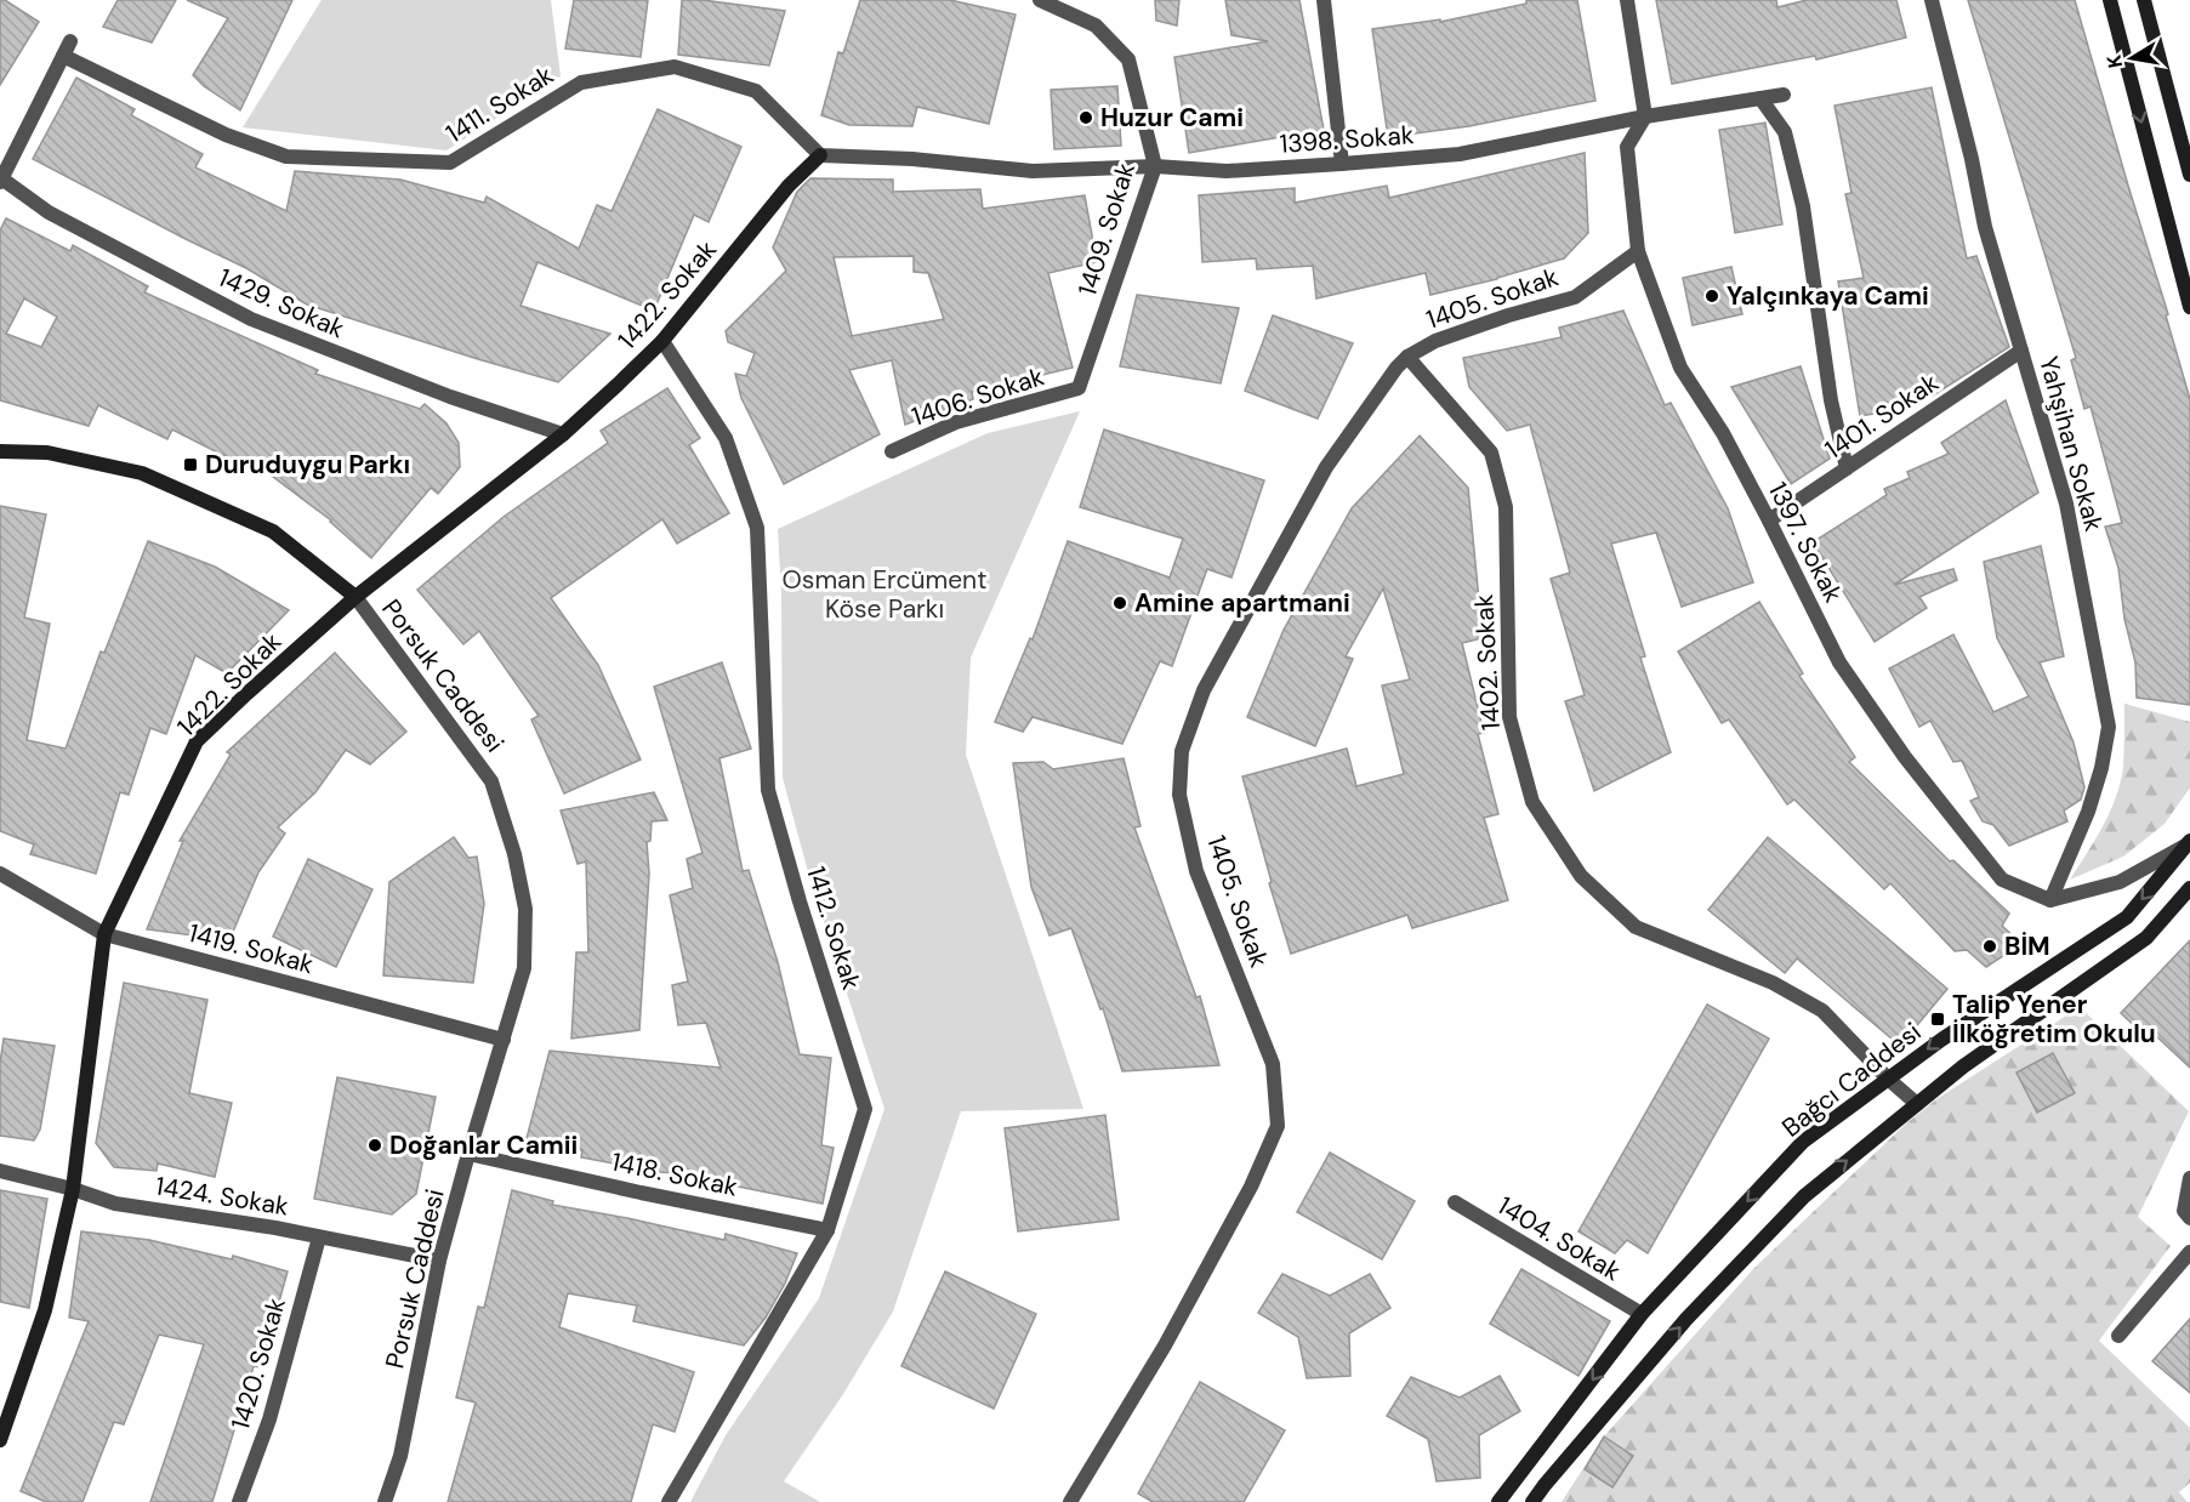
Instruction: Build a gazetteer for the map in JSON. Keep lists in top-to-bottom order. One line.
{"streets":{"main road":["1422. Sokak","Bağcı Caddesi"],"street":["1411. Sokak","1398. Sokak","1409. Sokak","1405. Sokak","1429. Sokak","1406. Sokak","1401. Sokak","Yahşihan Sokak","1397. Sokak","1402. Sokak","Porsuk Caddesi","1412. Sokak","1419. Sokak","1418. Sokak","1424. Sokak","1404. Sokak","1420. Sokak"]},"crossings":[["1411. Sokak","1398. Sokak"],["1411. Sokak","1422. Sokak"],["1398. Sokak","1409. Sokak"],["1398. Sokak","1422. Sokak"],["1398. Sokak","1397. Sokak"],["1409. Sokak","1406. Sokak"],["1422. Sokak","1429. Sokak"],["1422. Sokak","Porsuk Caddesi"],["1422. Sokak","1412. Sokak"],["1422. Sokak","1419. Sokak"],["1422. Sokak","1424. Sokak"],["1405. Sokak","1397. Sokak"],["1405. Sokak","1402. Sokak"],["1401. Sokak","Yahşihan Sokak"],["1401. Sokak","1397. Sokak"],["Yahşihan Sokak","1397. Sokak"],["1402. Sokak","Bağcı Caddesi"],["Porsuk Caddesi","1419. Sokak"],["Porsuk Caddesi","1418. Sokak"],["Porsuk Caddesi","1424. Sokak"],["1412. Sokak","1418. Sokak"],["Bağcı Caddesi","1404. Sokak"],["1424. Sokak","1420. Sokak"]],"parks":["Osman Ercüment Köse Parkı"],"places":{"other":["Huzur Cami","Yalçınkaya Cami","Amine apartmani","BİM","Doğanlar Camii"],"transit":["Duruduygu Parkı","Talip Yener İlköğretim Okulu"]},"north":"left"}
